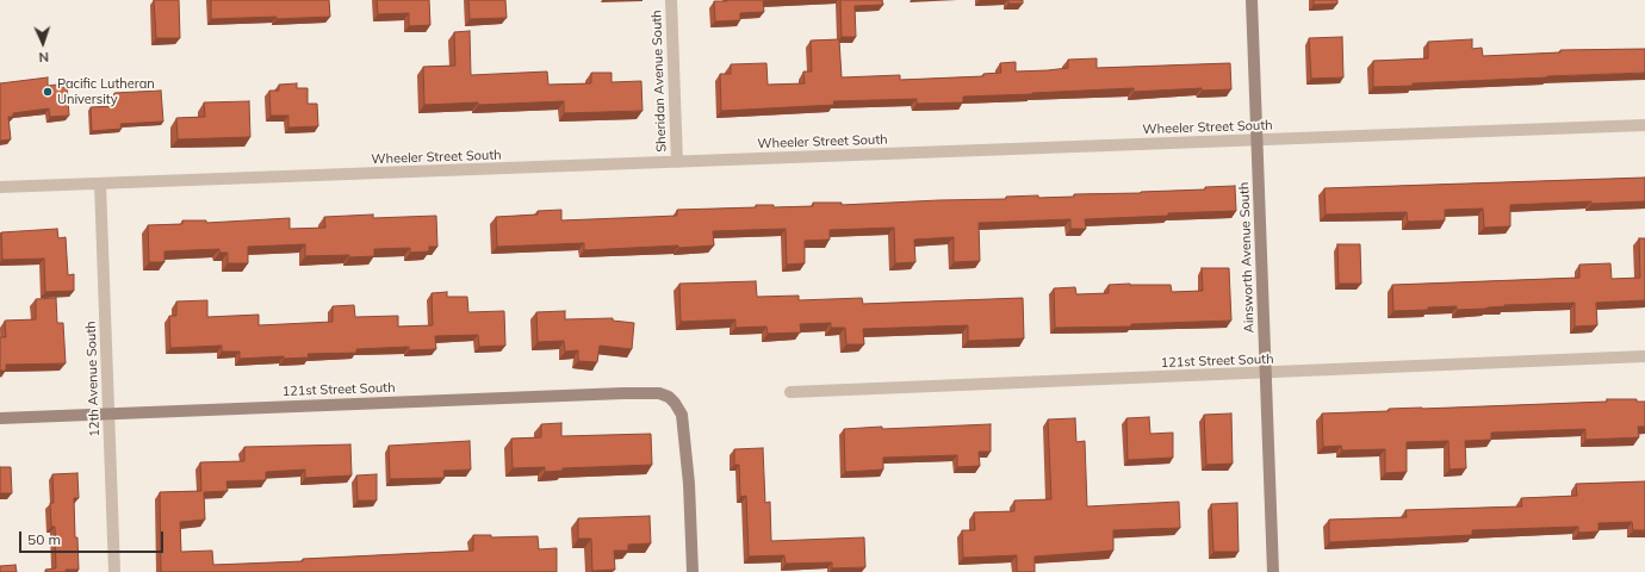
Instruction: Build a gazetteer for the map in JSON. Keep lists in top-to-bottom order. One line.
{"streets":{"street":["Sheridan Avenue South","Wheeler Street South","Ainsworth Avenue South","121st Street South","12th Avenue South"]},"crossings":[["Sheridan Avenue South","Wheeler Street South"],["Wheeler Street South","Ainsworth Avenue South"],["Wheeler Street South","12th Avenue South"],["Ainsworth Avenue South","121st Street South"],["121st Street South","12th Avenue South"]],"places":["Pacific Lutheran University"],"scale_bar":"50 m","north":"bottom"}
